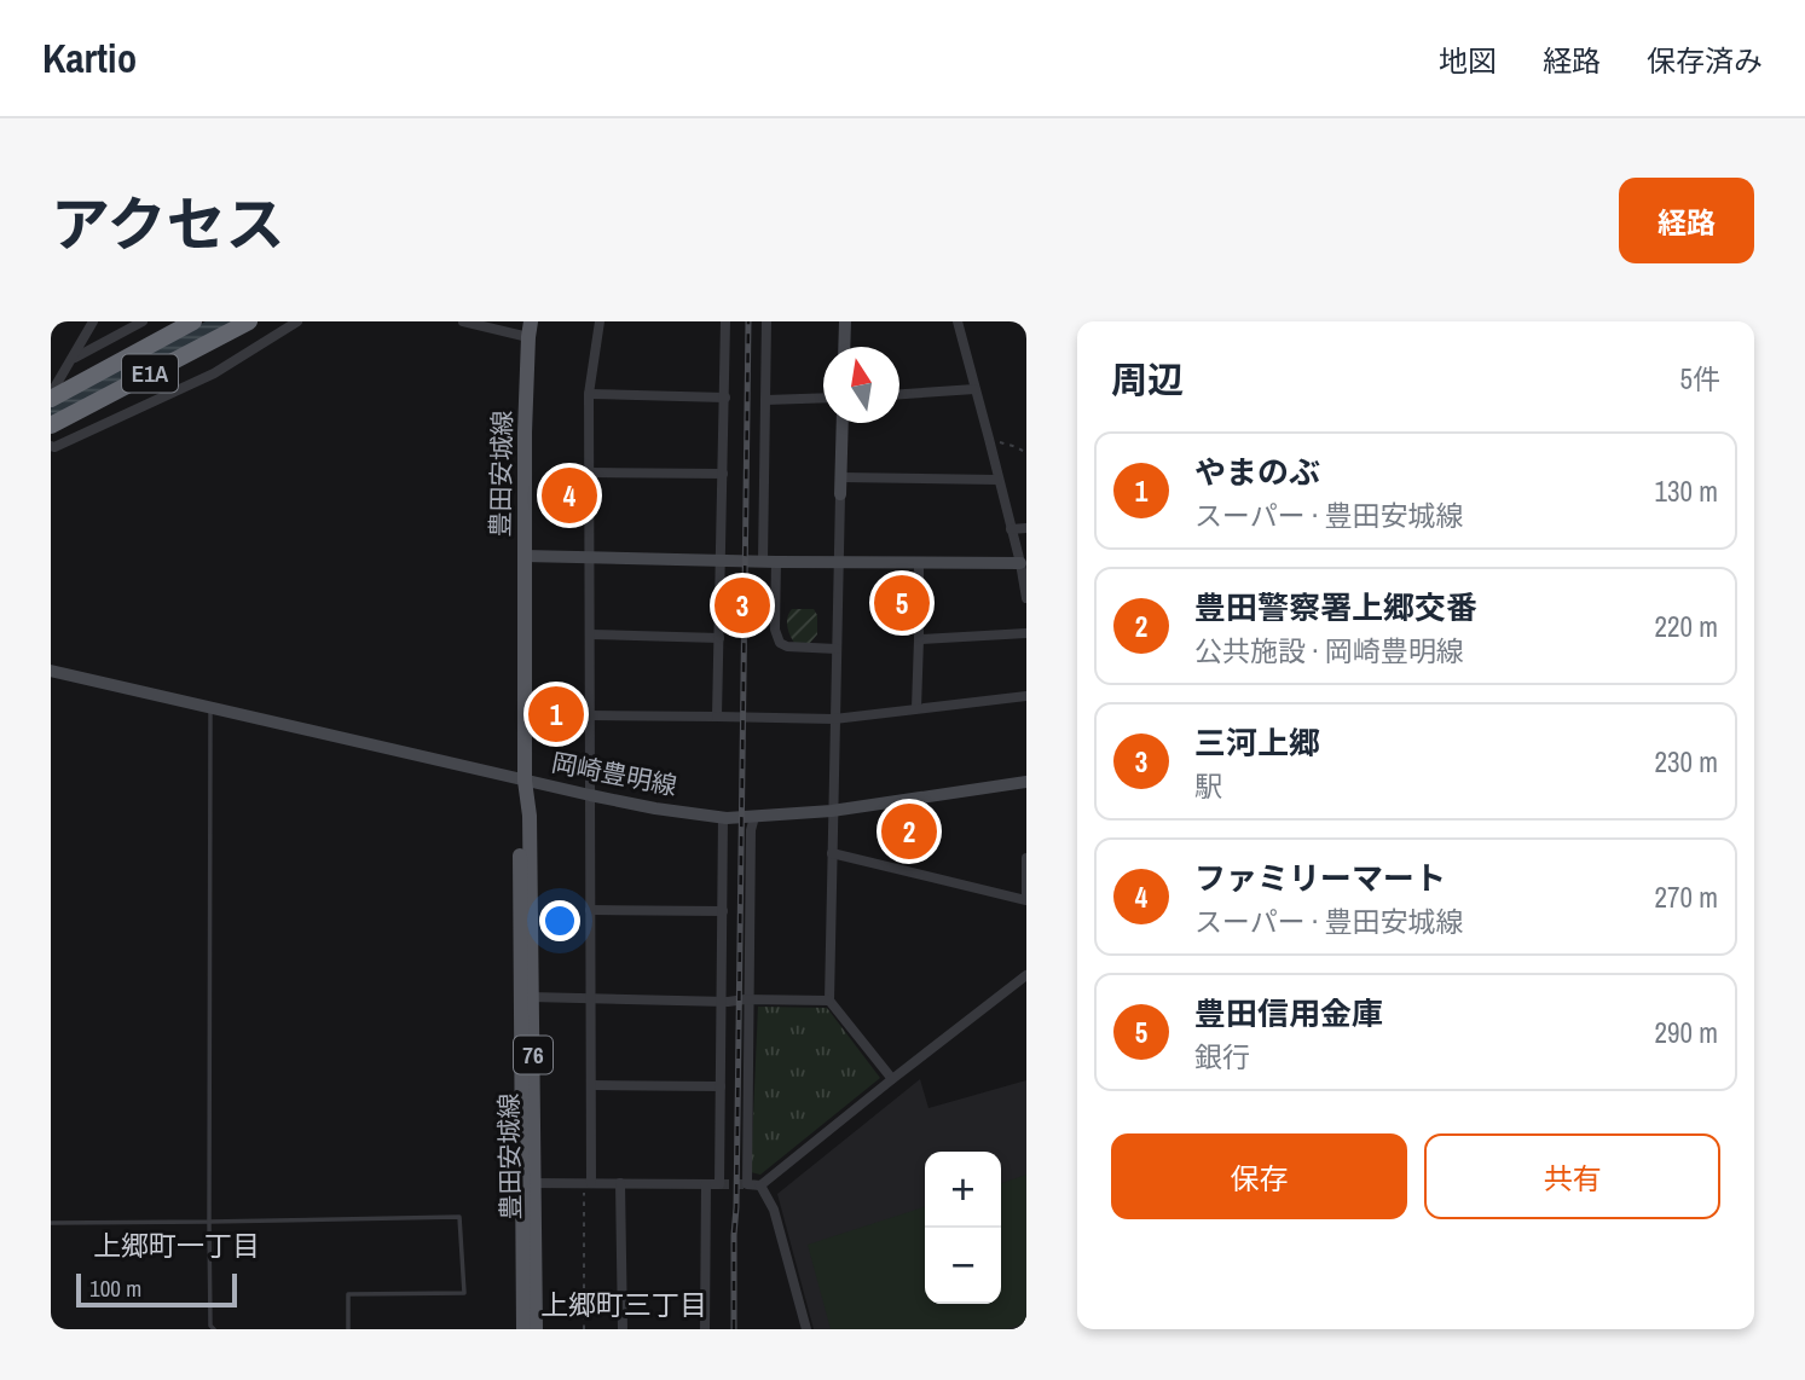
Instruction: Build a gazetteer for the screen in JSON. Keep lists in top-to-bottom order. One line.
{"streets":{"highway":["E1A"],"main road":["豊田安城線","岡崎豊明線","76"]},"crossings":[["豊田安城線","岡崎豊明線"]],"districts":["上郷町一丁目","上郷町三丁目"],"scale_bar":"100 m","north":"top","page":{"header":"Kartio","nav":["地図","経路","保存済み"],"title":"アクセス","buttons":["経路",["保存","共有"]],"heading":["周辺","5件"],"list":[{"mark":"1","name":"やまのぶ","note":"スーパー · 豊田安城線","value":"130 m"},{"mark":"2","name":"豊田警察署上郷交番","note":"公共施設 · 岡崎豊明線","value":"220 m"},{"mark":"3","name":"三河上郷","note":"駅","value":"230 m"},{"mark":"4","name":"ファミリーマート","note":"スーパー · 豊田安城線","value":"270 m"},{"mark":"5","name":"豊田信用金庫","note":"銀行","value":"290 m"}],"pins":["4","5","3","1","2"],"map_buttons":["+","−"],"scale":"100 m"}}
